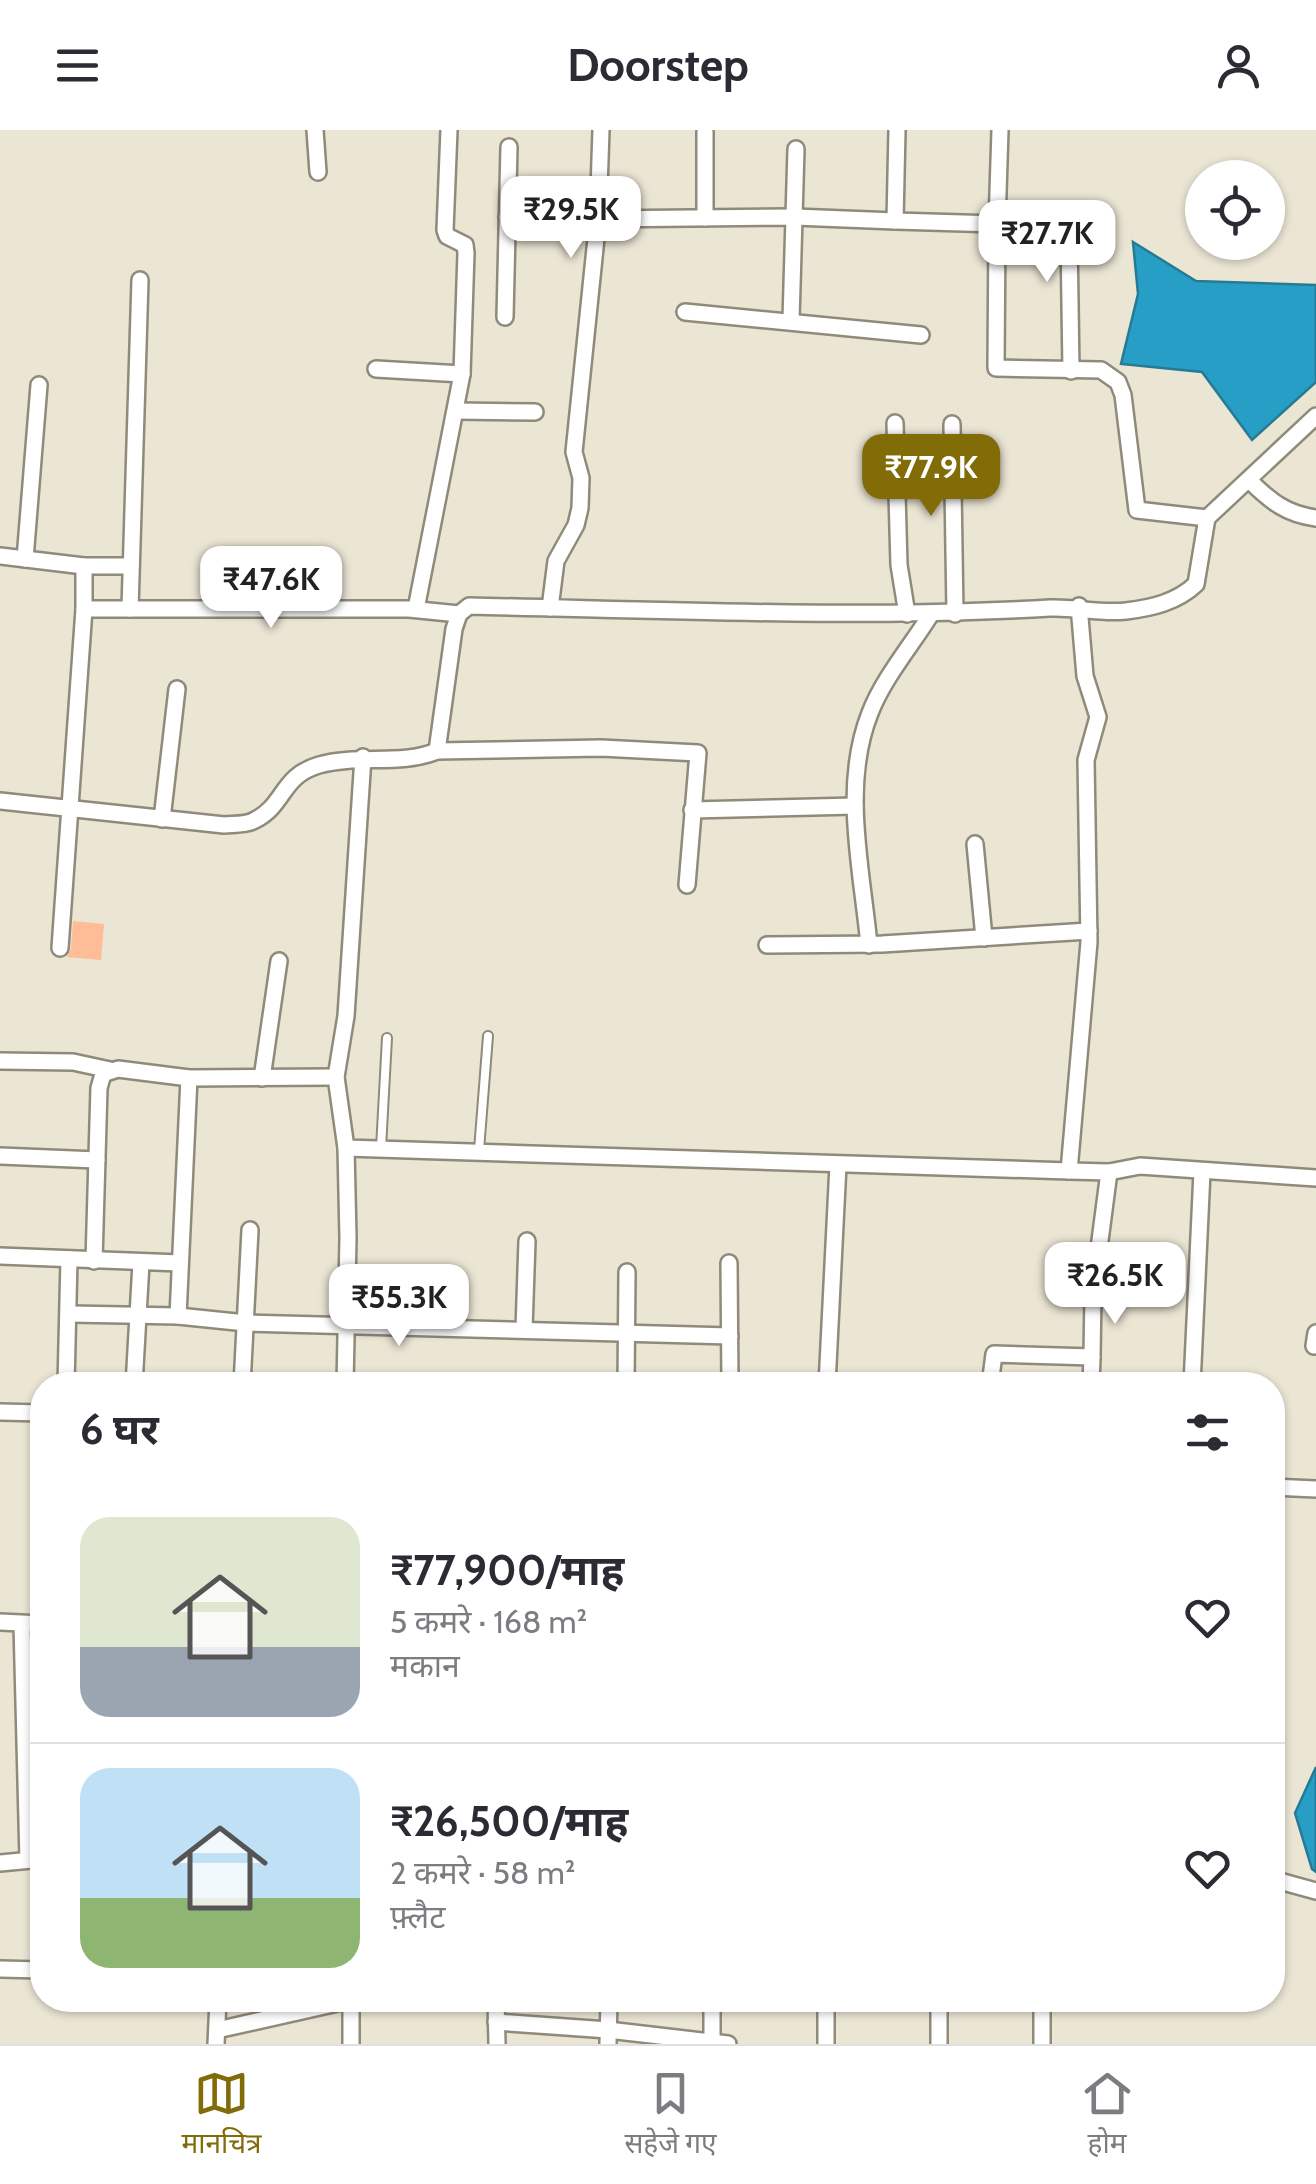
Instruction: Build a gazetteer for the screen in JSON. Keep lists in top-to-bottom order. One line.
{"page":{"header":"Doorstep","price":["₹29.5K","₹27.7K","₹77.9K","₹47.6K","₹26.5K","₹55.3K"],"heading":"6 घर","list":[{"name":"₹77,900/माह","note":"5 कमरे · 168 m² · मकान"},{"name":"₹26,500/माह","note":"2 कमरे · 58 m² · फ़्लैट"}],"tabs":["मानचित्र","सहेजे गए","होम"]}}
